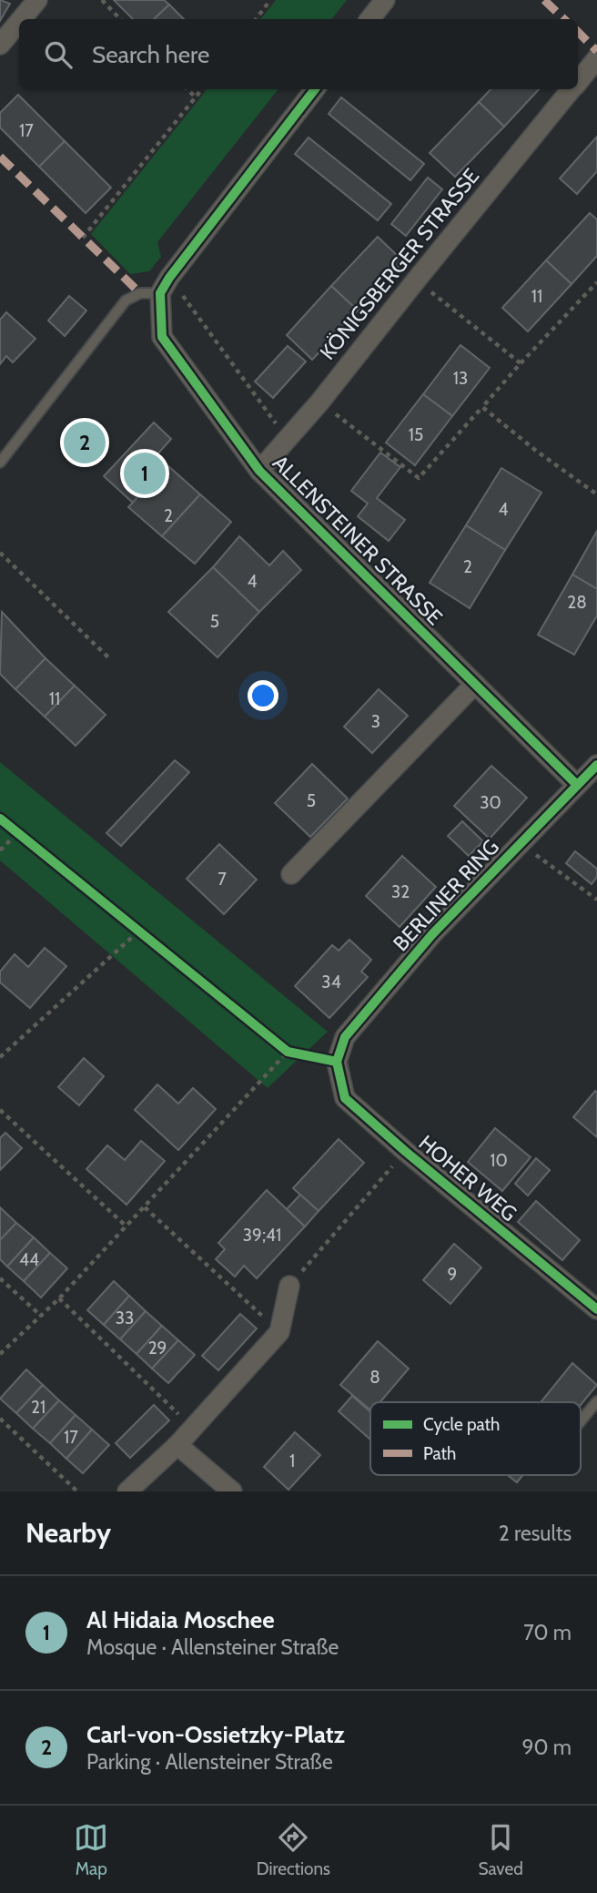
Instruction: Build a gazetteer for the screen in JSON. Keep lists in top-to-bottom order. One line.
{"streets":{"street":["KÖNIGSBERGER STRASSE","ALLENSTEINER STRASSE","BERLINER RING","HOHER WEG"]},"crossings":[["KÖNIGSBERGER STRASSE","ALLENSTEINER STRASSE"],["ALLENSTEINER STRASSE","BERLINER RING"],["BERLINER RING","HOHER WEG"]],"house_numbers":["17","11","13","15","4","2","2","4","28","5","11","3","5","30","7","32","34","10","39;41","44","9","33","29","8","21","17","1"],"legend":["Cycle path","Path"],"page":{"search":"Search here","pins":["2","1"],"heading":["Nearby","2 results"],"list":[{"mark":"1","name":"Al Hidaia Moschee","note":"Mosque · Allensteiner Straße","value":"70 m"},{"mark":"2","name":"Carl-von-Ossietzky-Platz","note":"Parking · Allensteiner Straße","value":"90 m"}],"nav":["Map","Directions","Saved"]}}
